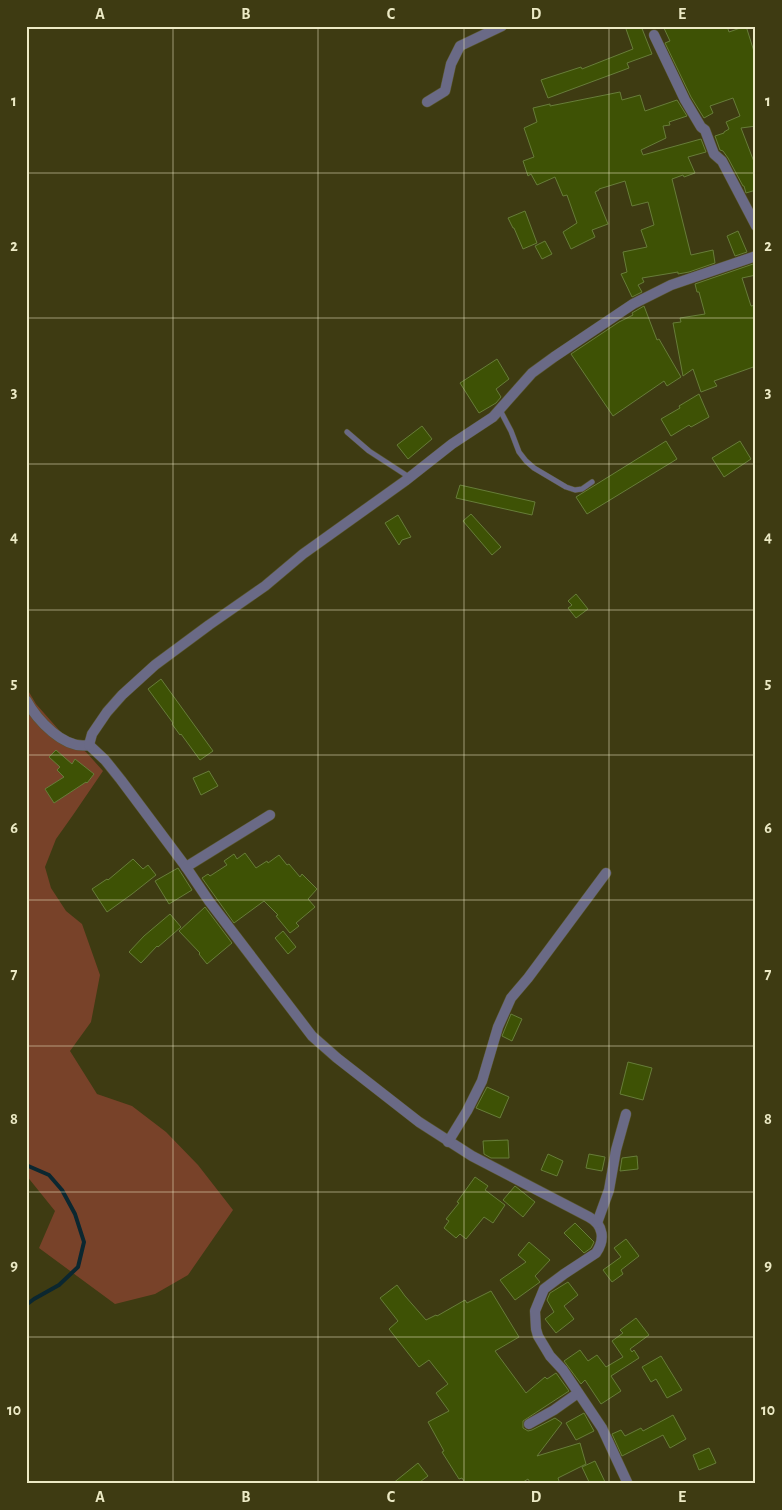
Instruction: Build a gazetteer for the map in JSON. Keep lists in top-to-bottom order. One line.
{"grid":{"columns":["A","B","C","D","E"],"rows":["1","2","3","4","5","6","7","8","9","10"]}}
